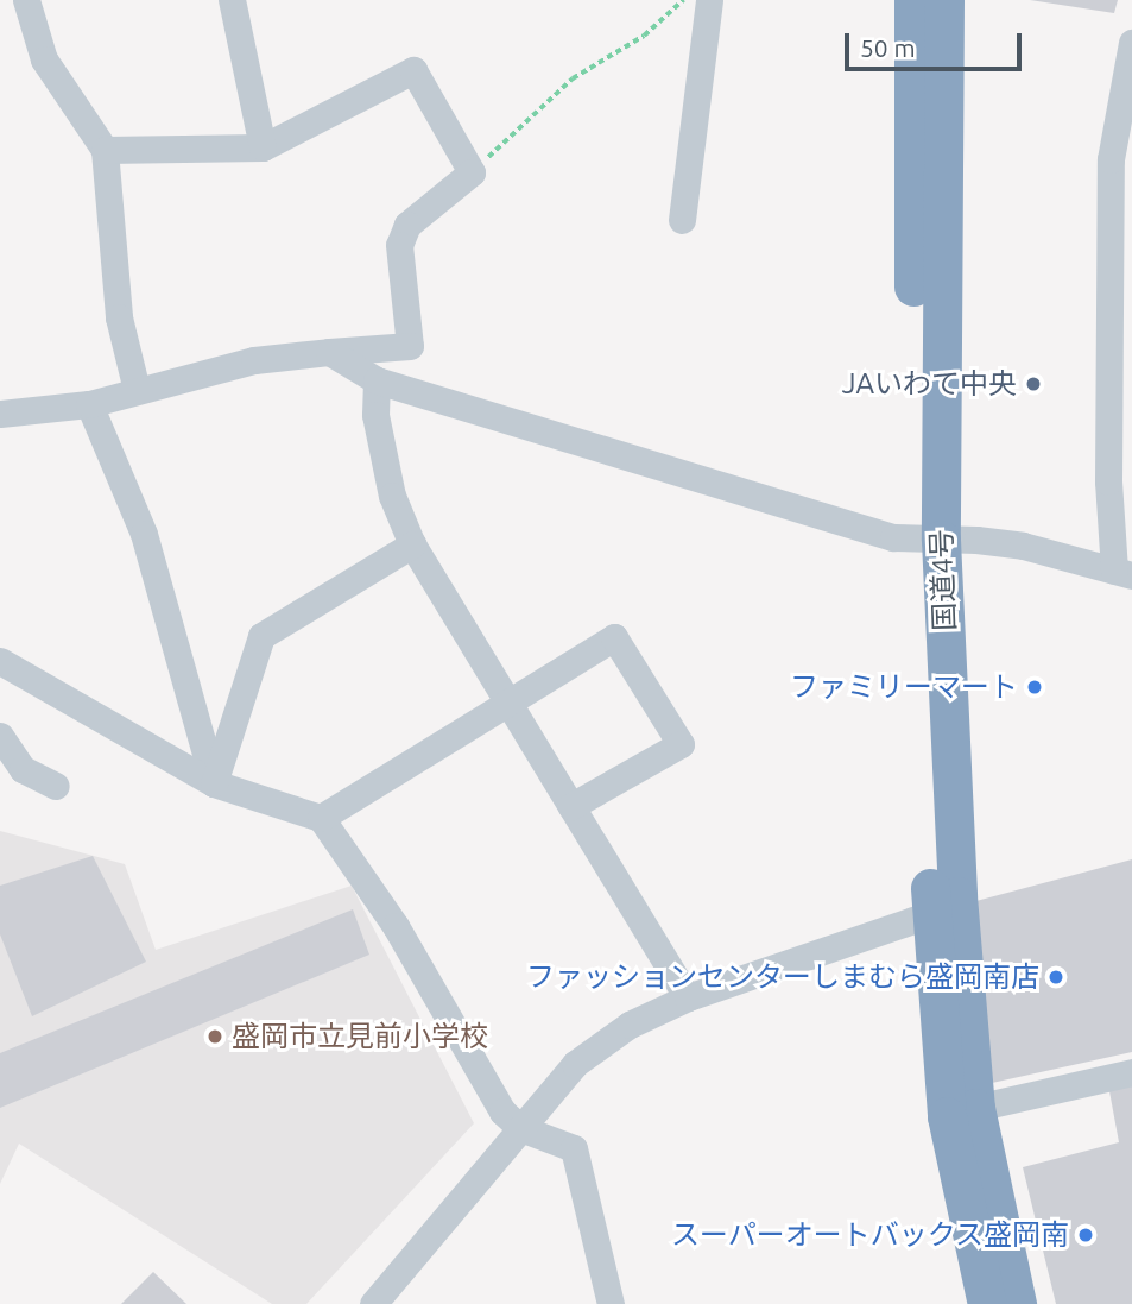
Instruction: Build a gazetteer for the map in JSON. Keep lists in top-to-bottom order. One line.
{"streets":{"highway":["国道4号"]},"places":["JAいわて中央","ファミリーマート","ファッションセンターしまむら盛岡南店","盛岡市立見前小学校","スーパーオートバックス盛岡南"],"scale_bar":"50 m"}
